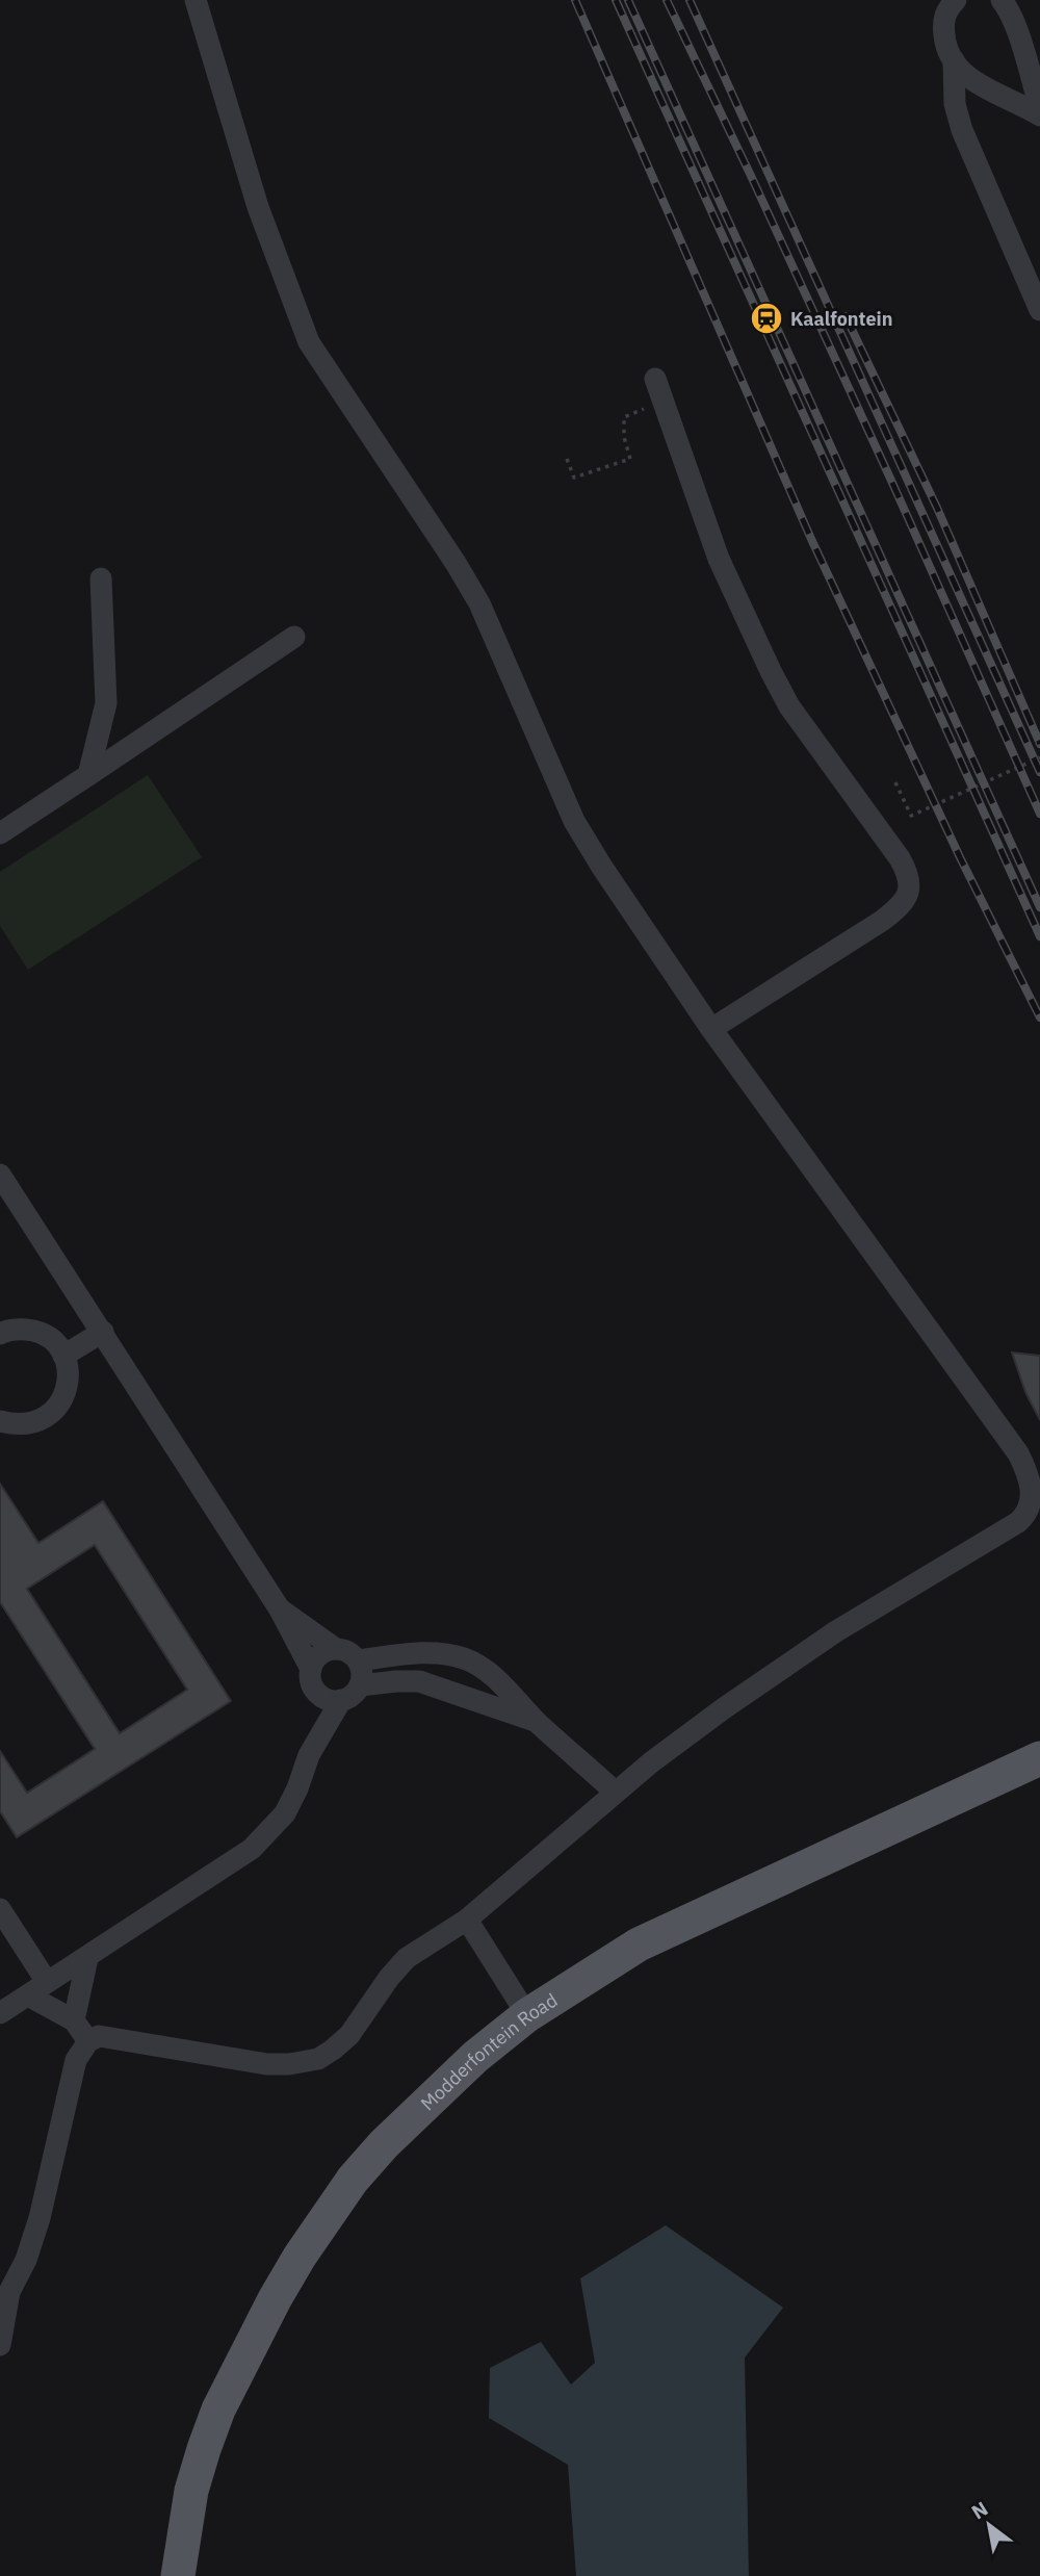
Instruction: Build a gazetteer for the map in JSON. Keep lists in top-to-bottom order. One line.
{"streets":{"main road":["Modderfontein Road"]},"places":{"station":["Kaalfontein"]},"north":"top left"}
